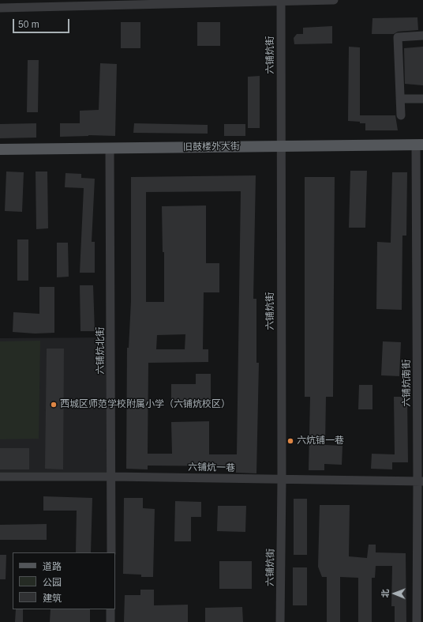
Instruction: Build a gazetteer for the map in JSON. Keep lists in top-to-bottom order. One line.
{"streets":{"main road":["旧鼓楼外大街"],"street":["六铺炕街","六铺炕北街","六铺炕南街","六铺炕一巷"]},"crossings":[["六铺炕街","旧鼓楼外大街"],["六铺炕街","六铺炕一巷"],["旧鼓楼外大街","六铺炕北街"],["旧鼓楼外大街","六铺炕南街"],["六铺炕北街","六铺炕一巷"],["六铺炕南街","六铺炕一巷"]],"places":["西城区师范学校附属小学（六铺炕校区）","六炕铺一巷"],"legend":["道路","公园","建筑"],"scale_bar":"50 m","north":"left"}
